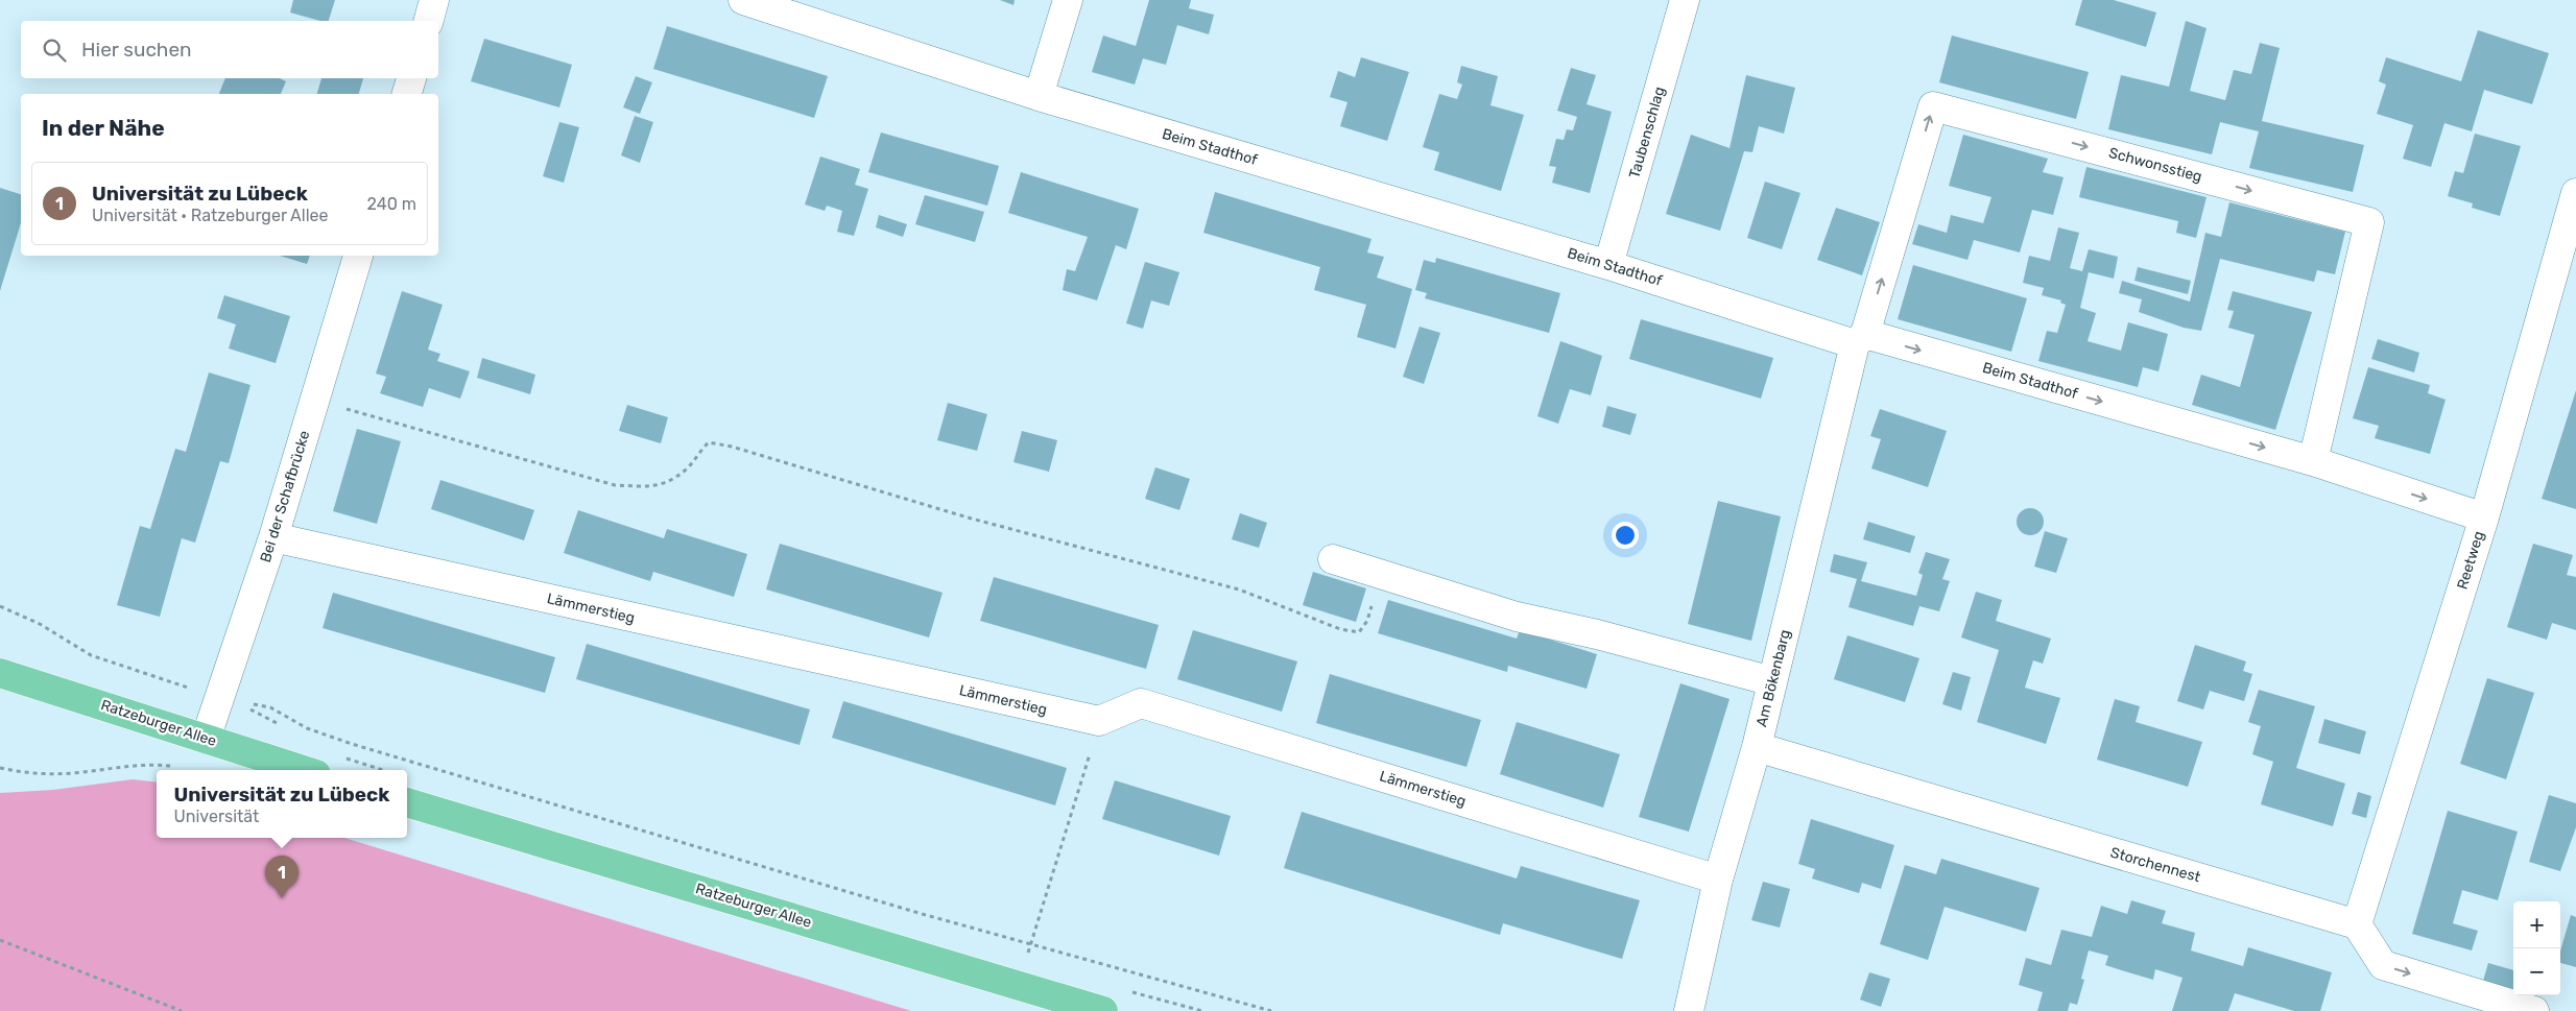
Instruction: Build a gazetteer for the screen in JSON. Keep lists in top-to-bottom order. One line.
{"streets":{"main road":["Ratzeburger Allee"],"street":["Taubenschlag","Beim Stadthof","Schwonsstieg","Bei der Schafbrücke","Reetweg","Lämmerstieg","Am Bökenbarg","Storchennest"]},"crossings":[["Taubenschlag","Beim Stadthof"],["Beim Stadthof","Schwonsstieg"],["Beim Stadthof","Reetweg"],["Beim Stadthof","Am Bökenbarg"],["Schwonsstieg","Am Bökenbarg"],["Bei der Schafbrücke","Lämmerstieg"],["Bei der Schafbrücke","Ratzeburger Allee"],["Reetweg","Storchennest"],["Lämmerstieg","Am Bökenbarg"],["Am Bökenbarg","Storchennest"]],"one_way":["Beim Stadthof"],"page":{"search":"Hier suchen","heading":"In der Nähe","list":[{"mark":"1","name":"Universität zu Lübeck","note":"Universität · Ratzeburger Allee","value":"240 m"}],"popup":["Universität zu Lübeck","Universität"],"pins":"1","map_buttons":["+","−"]}}
